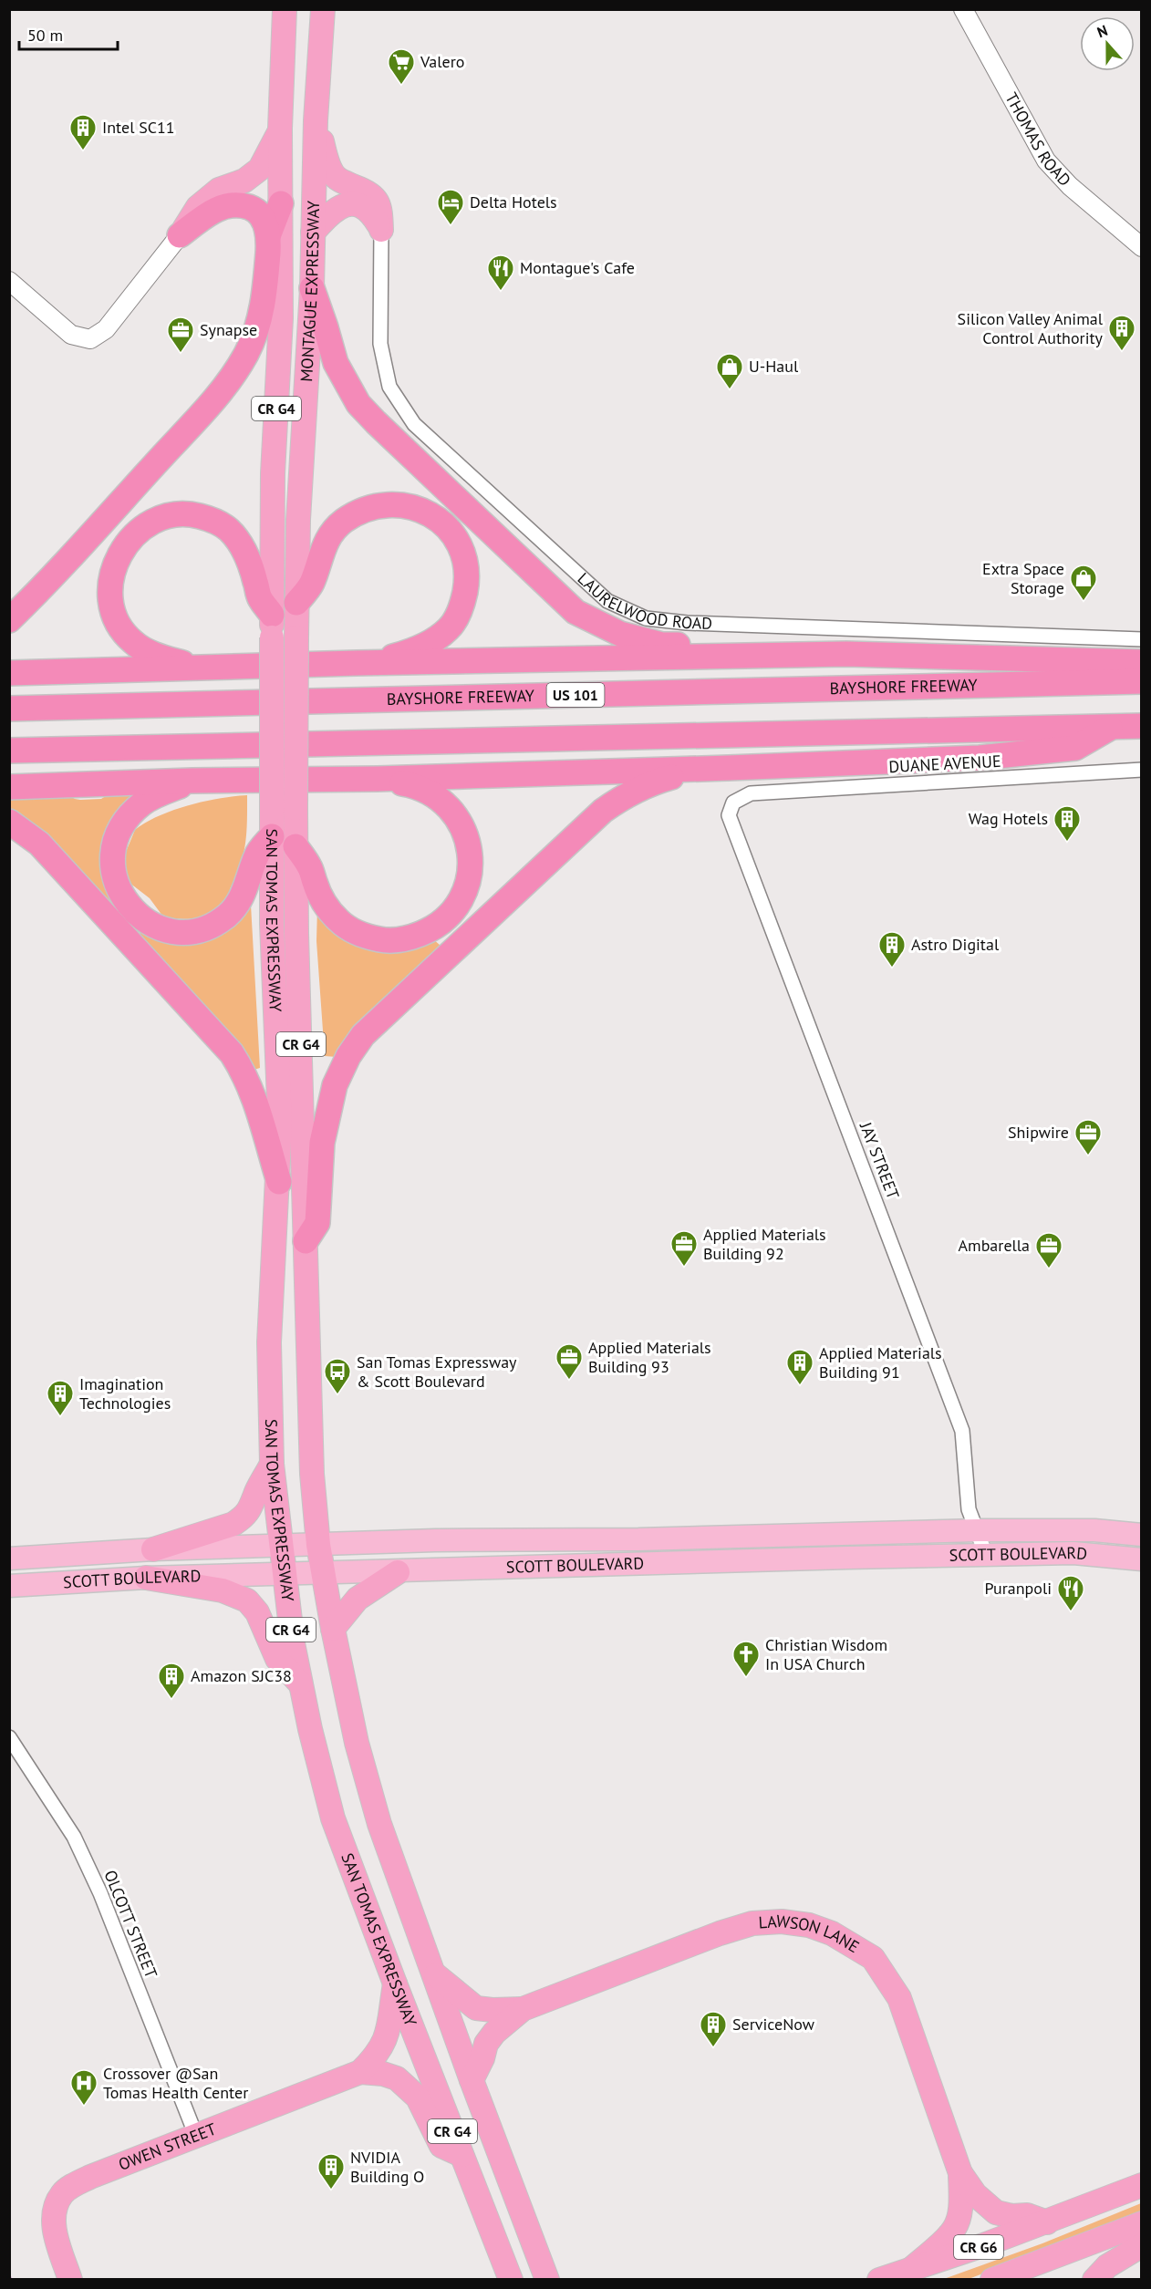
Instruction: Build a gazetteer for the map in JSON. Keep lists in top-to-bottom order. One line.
{"streets":{"highway":["MONTAGUE EXPRESSWAY","CR G4","BAYSHORE FREEWAY","US 101","SAN TOMAS EXPRESSWAY","LAWSON LANE","OWEN STREET","CR G6"],"main road":["SCOTT BOULEVARD"],"street":["THOMAS ROAD","LAURELWOOD ROAD","DUANE AVENUE","JAY STREET","OLCOTT STREET"]},"crossings":[["MONTAGUE EXPRESSWAY","SAN TOMAS EXPRESSWAY"],["DUANE AVENUE","JAY STREET"],["SAN TOMAS EXPRESSWAY","SCOTT BOULEVARD"],["JAY STREET","SCOTT BOULEVARD"],["OLCOTT STREET","OWEN STREET"]],"places":{"supermarket":["Valero"],"building":["Intel SC11","Silicon Valley Animal Control Authority","Wag Hotels","Astro Digital","Applied Materials Building 91","Imagination Technologies","Amazon SJC38","ServiceNow","NVIDIA Building O"],"hotel":["Delta Hotels"],"restaurant":["Montague's Cafe","Puranpoli"],"office":["Synapse","Shipwire","Applied Materials Building 92","Ambarella","Applied Materials Building 93"],"shop":["U-Haul","Extra Space Storage"],"bus stop":["San Tomas Expressway & Scott Boulevard"],"church":["Christian Wisdom In USA Church"],"hospital":["Crossover @San Tomas Health Center"]},"scale_bar":"50 m","north":"top"}
